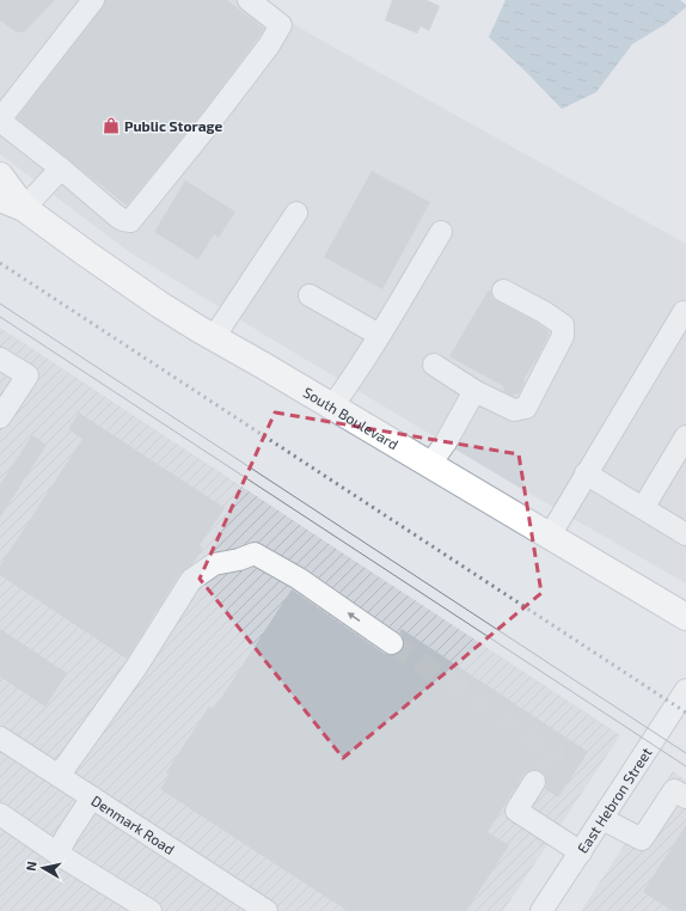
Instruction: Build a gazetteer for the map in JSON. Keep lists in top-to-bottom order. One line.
{"streets":{"main road":["South Boulevard"],"street":["East Hebron Street","Denmark Road"]},"places":{"shop":["Public Storage"]},"north":"left"}
